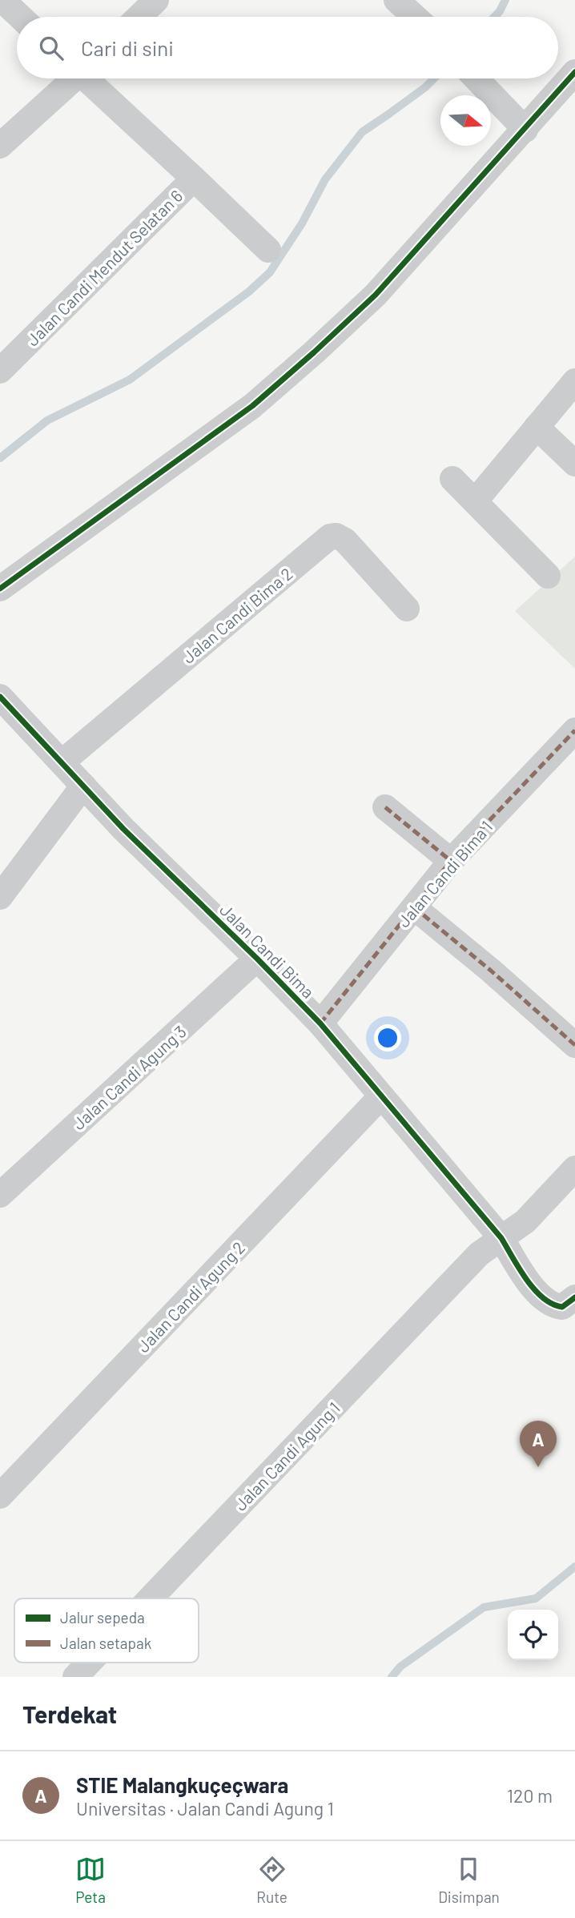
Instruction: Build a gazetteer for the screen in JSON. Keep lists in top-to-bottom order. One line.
{"streets":{"street":["Jalan Candi Mendut Selatan 6","Jalan Candi Bima 2","Jalan Candi Bima 1","Jalan Candi Bima","Jalan Candi Agung 3","Jalan Candi Agung 2","Jalan Candi Agung 1"]},"crossings":[["Jalan Candi Bima 2","Jalan Candi Bima"],["Jalan Candi Bima 1","Jalan Candi Bima"],["Jalan Candi Bima","Jalan Candi Agung 3"],["Jalan Candi Bima","Jalan Candi Agung 2"],["Jalan Candi Bima","Jalan Candi Agung 1"]],"legend":["Jalur sepeda","Jalan setapak"],"north":"right","page":{"search":"Cari di sini","pins":"A","heading":"Terdekat","list":[{"mark":"A","name":"STIE Malangkuçeçwara","note":"Universitas · Jalan Candi Agung 1","value":"120 m"}],"nav":["Peta","Rute","Disimpan"]}}
